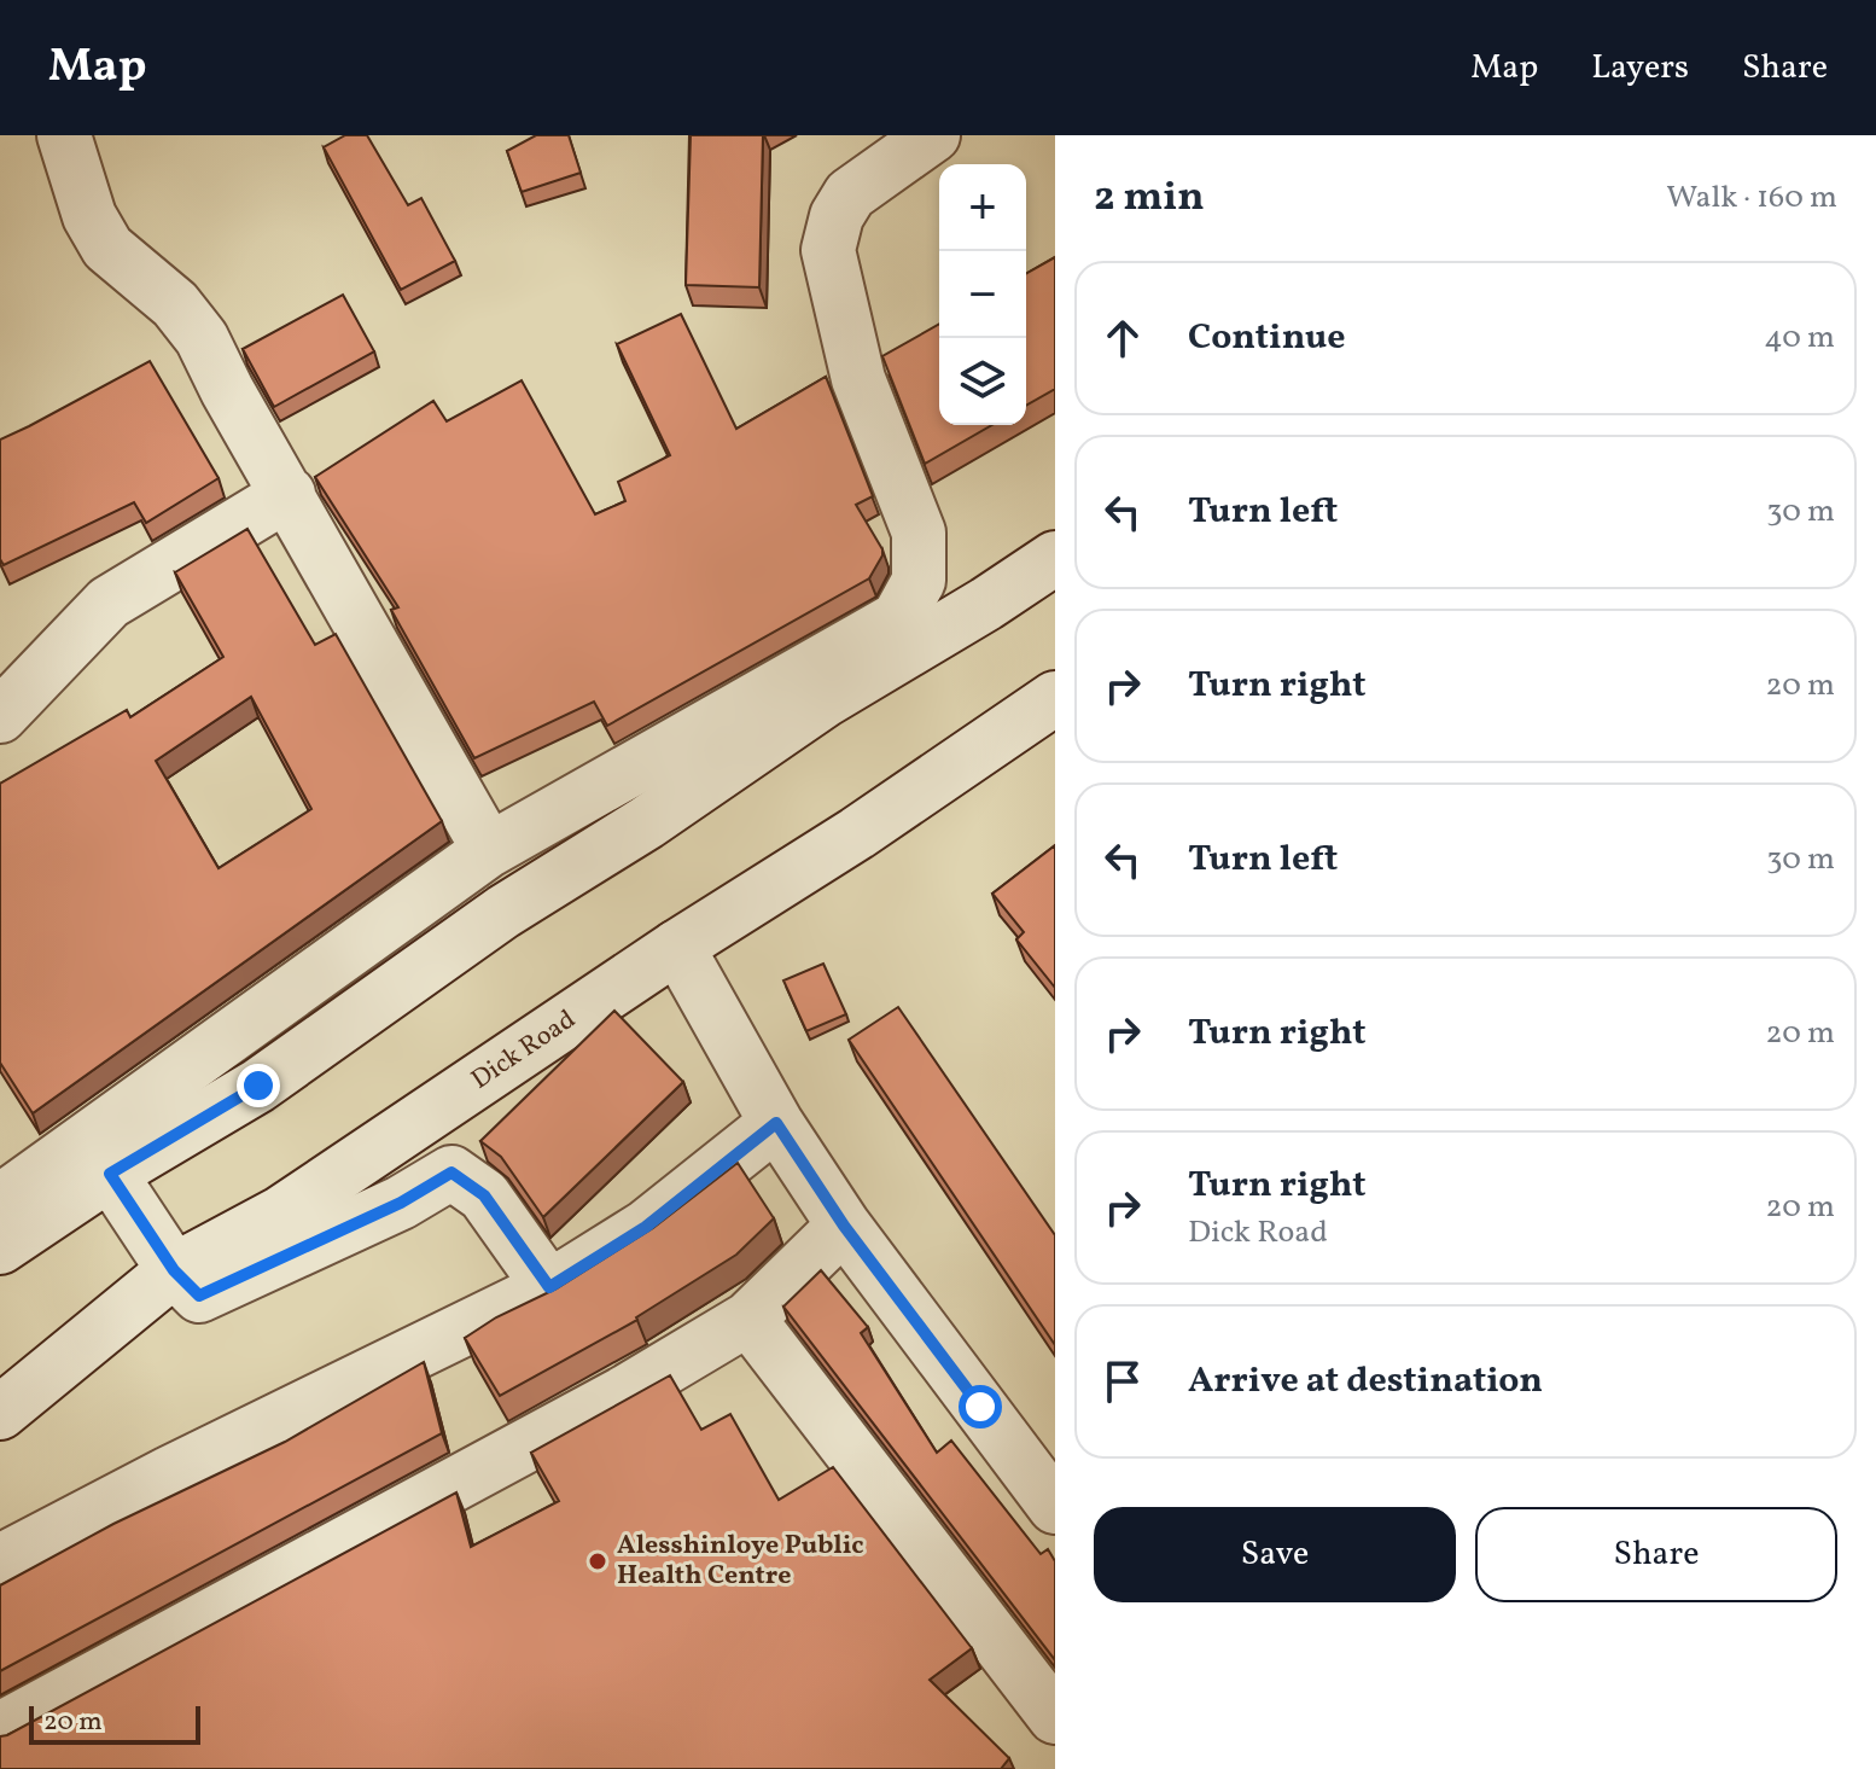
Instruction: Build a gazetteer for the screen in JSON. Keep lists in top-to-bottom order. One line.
{"streets":{"street":["Dick Road"]},"places":["Alesshinloye Public Health Centre"],"scale_bar":"20 m","page":{"header":"Map","nav":["Map","Layers","Share"],"heading":["2 min","Walk · 160 m"],"map_buttons":["+","−"],"list":[["Continue","40 m"],["Turn left","30 m"],["Turn right","20 m"],["Turn left","30 m"],["Turn right","20 m"],["Turn right","Dick Road","20 m"],"Arrive at destination"],"buttons":["Save","Share"],"scale":"20 m"}}
